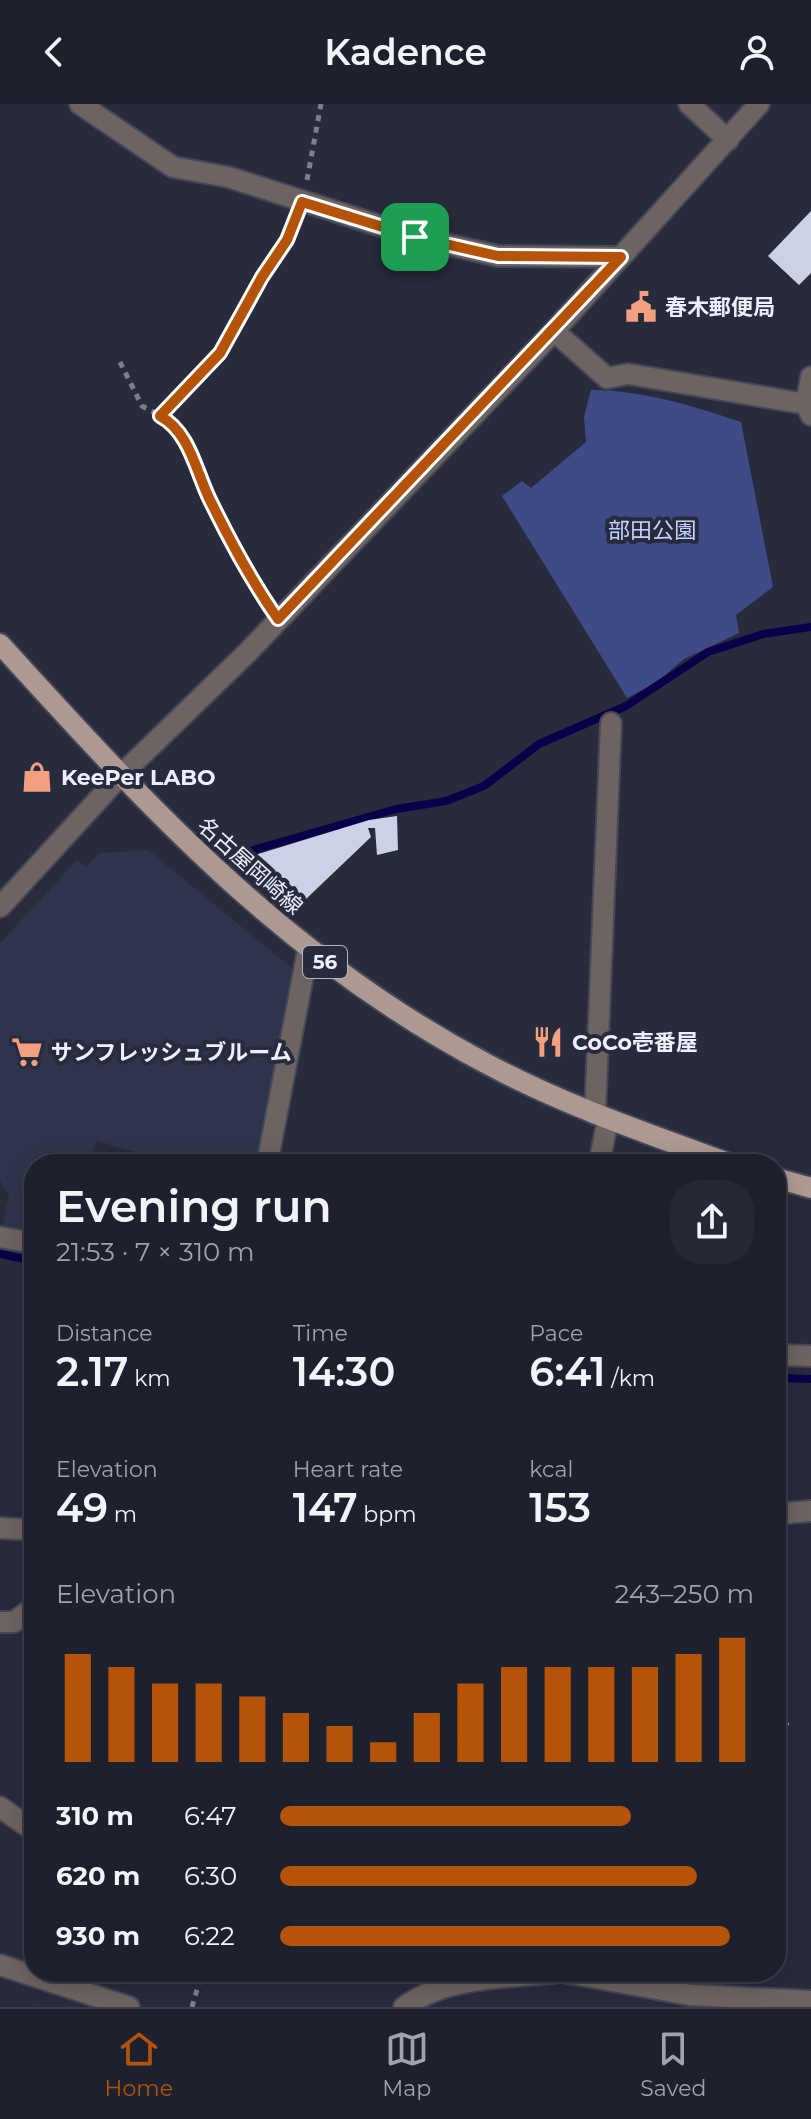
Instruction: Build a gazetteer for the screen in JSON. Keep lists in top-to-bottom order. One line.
{"streets":{"main road":["名古屋岡崎線","56"]},"parks":["部田公園"],"places":{"public building":["春木郵便局"],"shop":["KeePer LABO"],"restaurant":["CoCo壱番屋"],"supermarket":["サンフレッシュブルーム"]},"page":{"header":"Kadence","heading":["Evening run","21:53 · 7 × 310 m"],"stats":[["Distance","2.17 km"],["Time","14:30"],["Pace","6:41 /km"],["Elevation","49 m"],["Heart rate","147 bpm"],["kcal","153"]],"chart":["Elevation","243–250 m"],"list":[{"name":"310 m","note":"6:47"},{"name":"620 m","note":"6:30"},{"name":"930 m","note":"6:22"}],"tabs":["Home","Map","Saved"]}}
